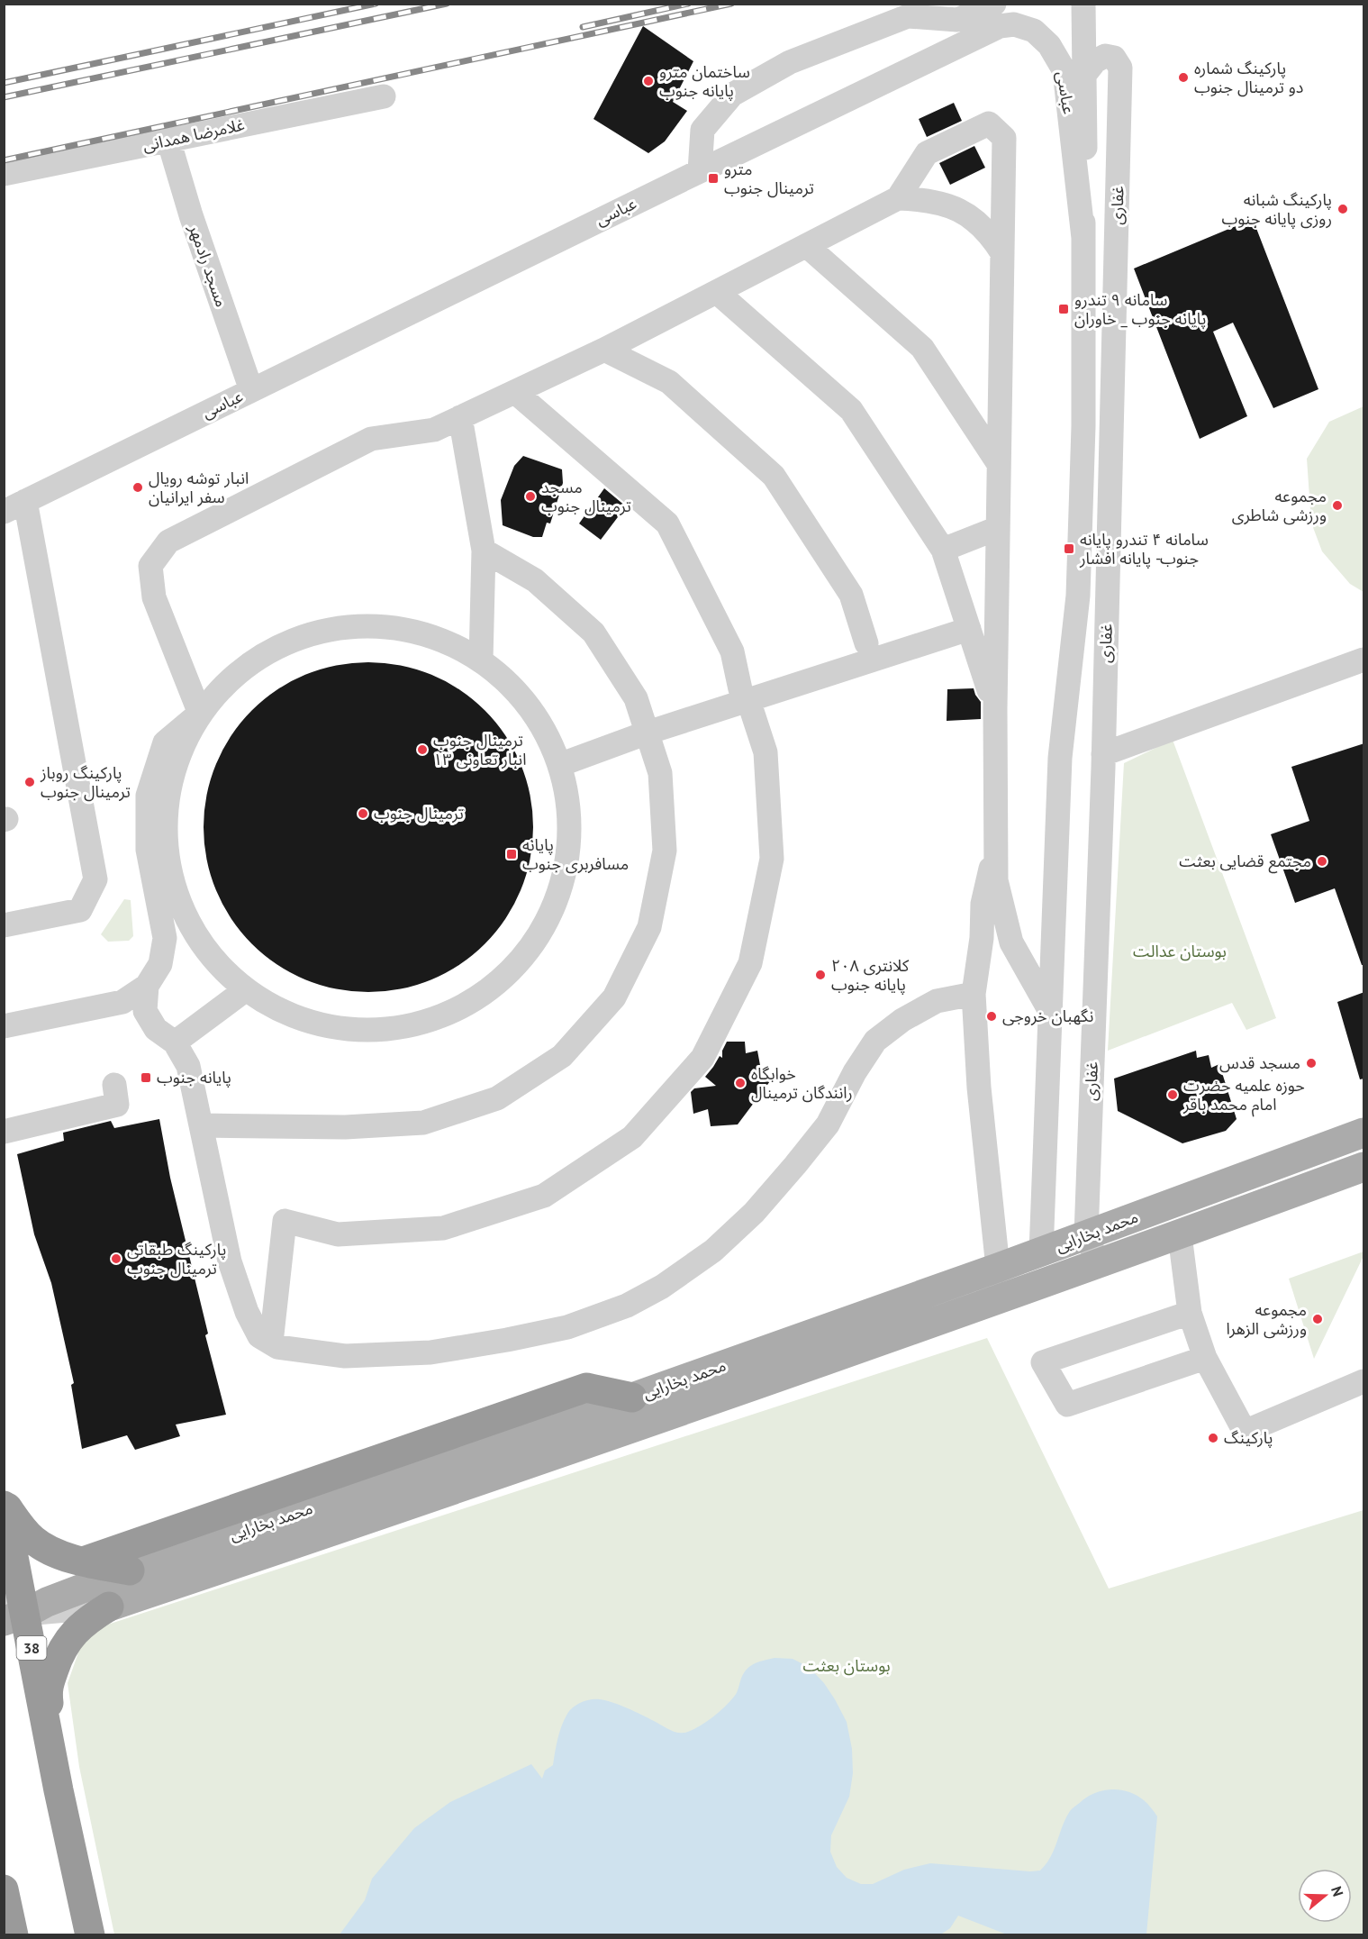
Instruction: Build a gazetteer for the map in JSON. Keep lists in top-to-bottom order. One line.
{"streets":{"highway":["38"],"main road":["محمد بخارایی"],"street":["عباسی","غلامرضا همدانی","غفاری","مسجد رادمهر"]},"crossings":[["عباسی","غفاری"],["عباسی","مسجد رادمهر"],["غلامرضا همدانی","مسجد رادمهر"],["غفاری","محمد بخارایی"],["محمد بخارایی","38"]],"parks":["بوستان عدالت","بوستان بعثت"],"places":{"other":["پارکینگ شماره دو ترمینال جنوب","ساختمان مترو پایانه جنوب","پارکینگ شبانه روزی پایانه جنوب","انبار توشه رویال سفر ایرانیان","مسجد ترمینال جنوب","مجموعه ورزشی شاطری","ترمینال جنوب انبار تعاونی ۱۳","پارکینگ روباز ترمینال جنوب","ترمینال جنوب","مجتمع قضایی بعثت","کلانتری ۲۰۸ پایانه جنوب","نگهبان خروجی","مسجد قدس","خوابگاه رانندگان ترمینال","حوزه علمیه حضرت امام محمد باقر","پارکینگ طبقاتی ترمینال جنوب","مجموعه ورزشی الزهرا","پارکینگ"],"transit":["مترو ترمینال جنوب","سامانه ۹ تندرو پایانه جنوب _ خاوران","سامانه ۴ تندرو پایانه جنوب- پایانه افشار","پایانه مسافربری جنوب","پایانه جنوب"]},"north":"right"}
